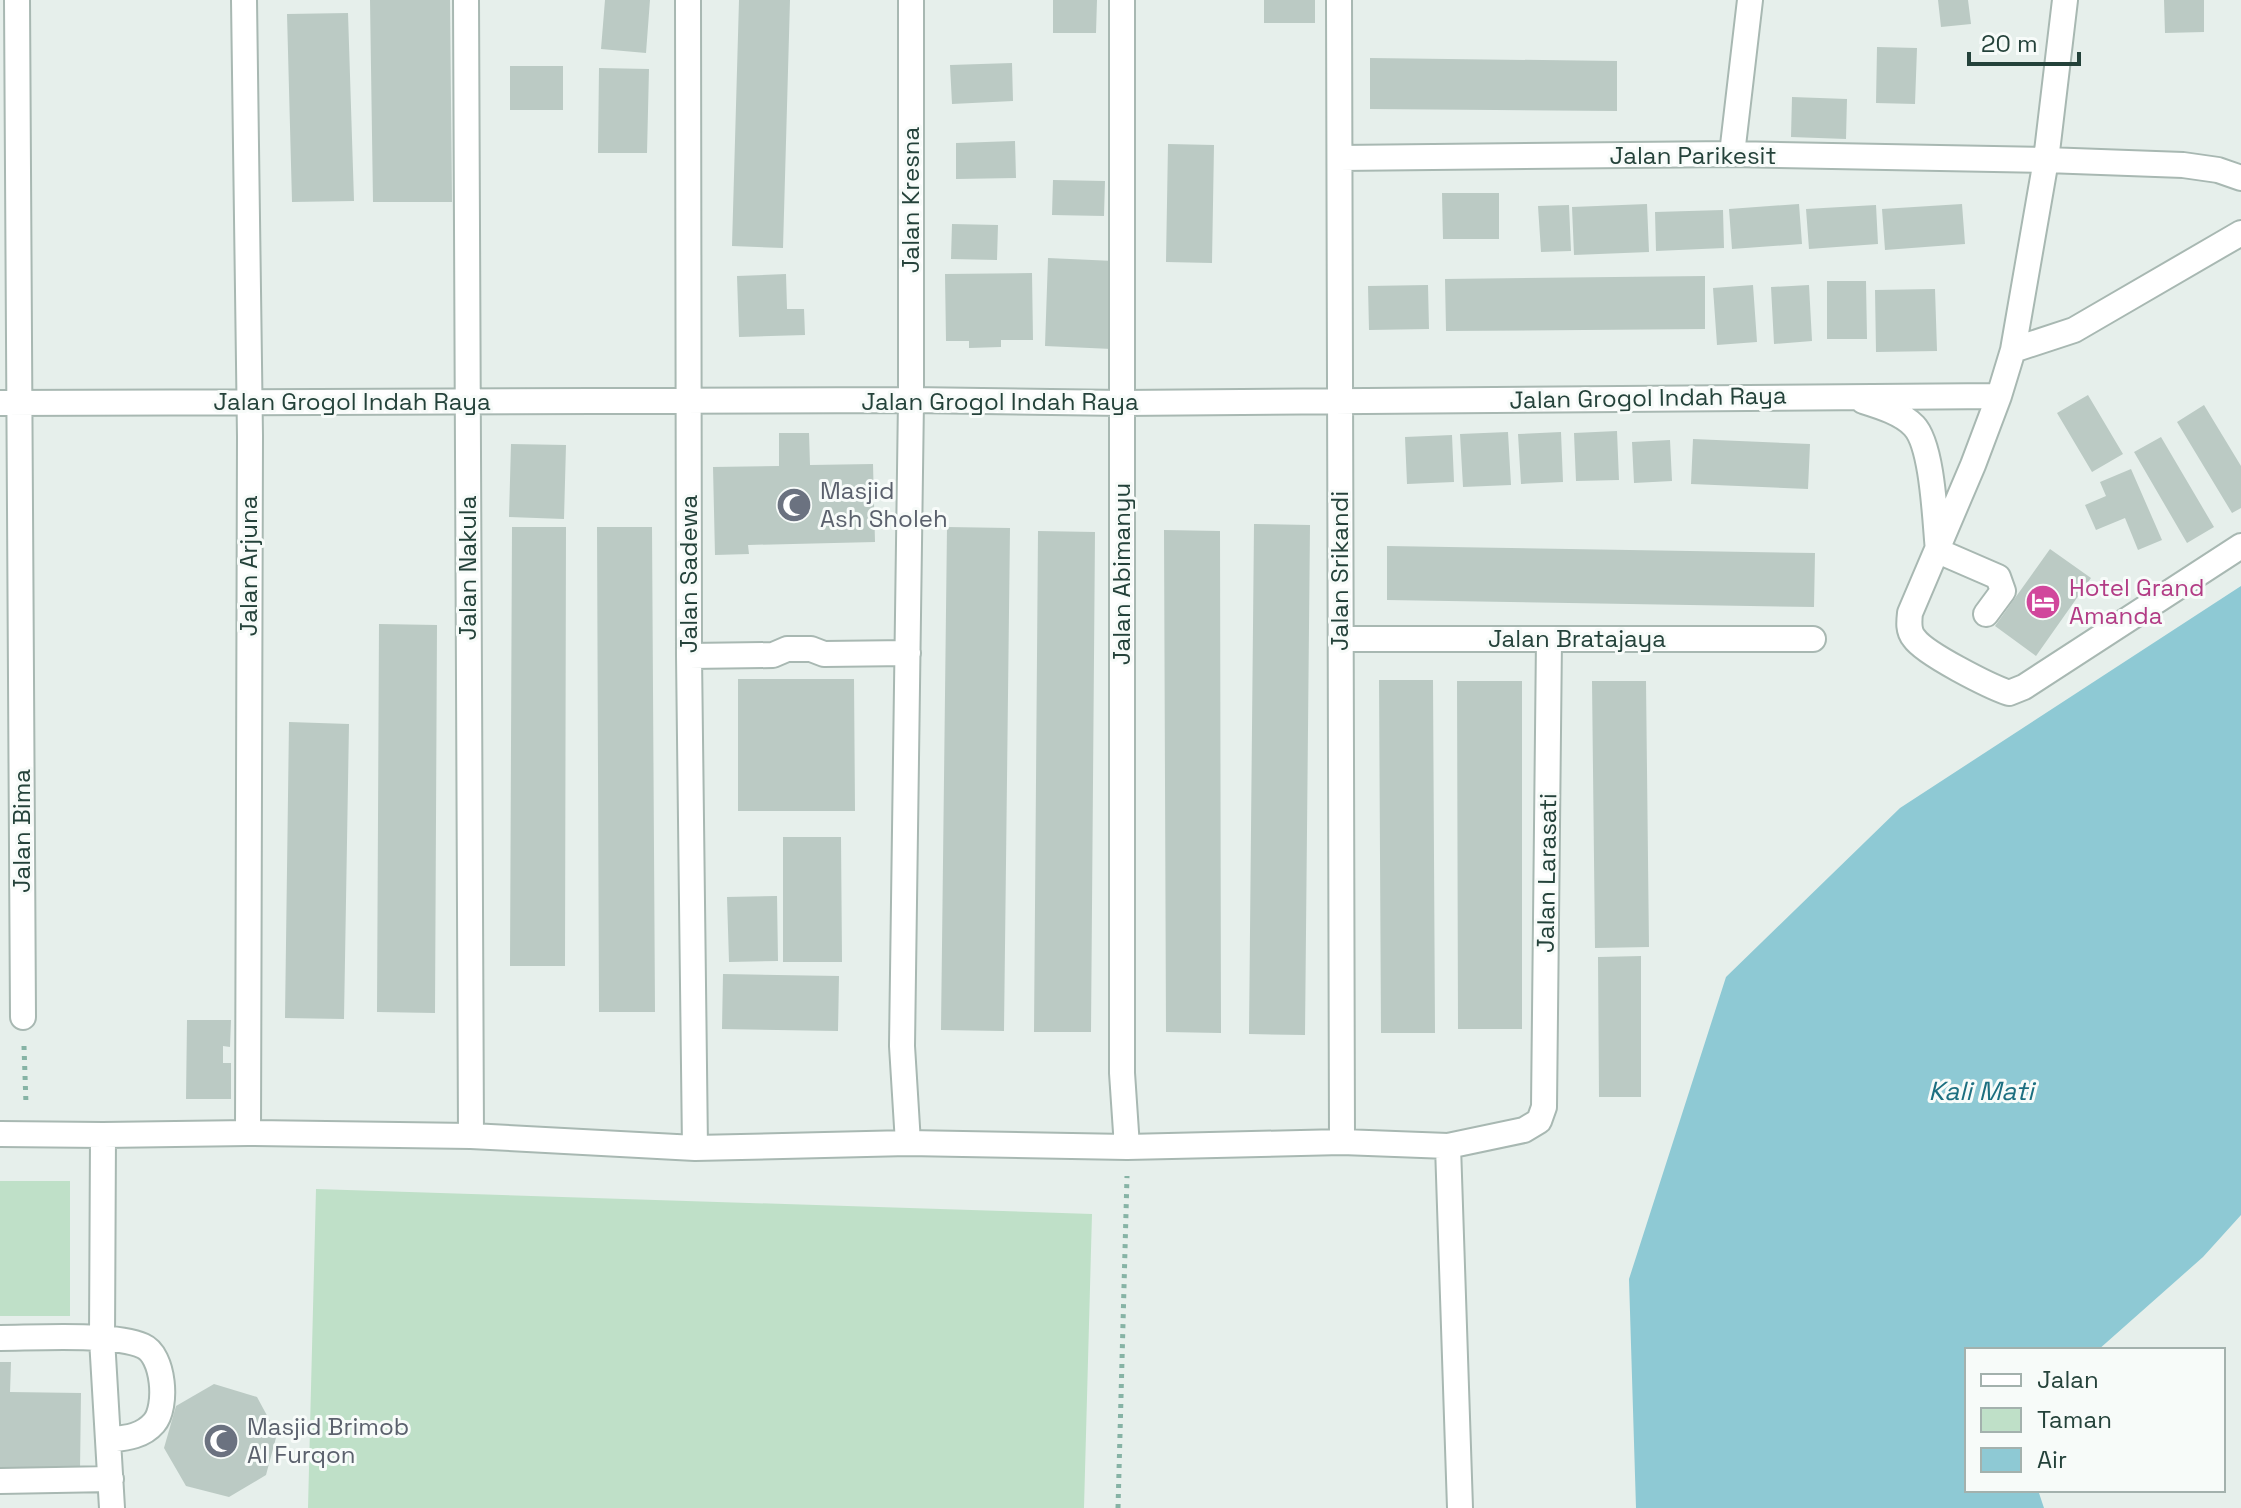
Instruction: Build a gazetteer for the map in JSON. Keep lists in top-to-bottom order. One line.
{"streets":{"street":["Jalan Parikesit","Jalan Kresna","Jalan Grogol Indah Raya","Jalan Arjuna","Jalan Nakula","Jalan Srikandi","Jalan Sadewa","Jalan Abimanyu","Jalan Bratajaya","Jalan Bima","Jalan Larasati"]},"crossings":[["Jalan Parikesit","Jalan Srikandi"],["Jalan Kresna","Jalan Grogol Indah Raya"],["Jalan Grogol Indah Raya","Jalan Arjuna"],["Jalan Grogol Indah Raya","Jalan Nakula"],["Jalan Grogol Indah Raya","Jalan Srikandi"],["Jalan Grogol Indah Raya","Jalan Sadewa"],["Jalan Grogol Indah Raya","Jalan Abimanyu"],["Jalan Grogol Indah Raya","Jalan Bima"],["Jalan Srikandi","Jalan Bratajaya"],["Jalan Bratajaya","Jalan Larasati"]],"water":["Kali Mati"],"places":{"mosque":["Masjid Ash Sholeh","Masjid Brimob Al Furqon"],"hotel":["Hotel Grand Amanda"]},"legend":["Jalan","Taman","Air"],"scale_bar":"20 m"}
